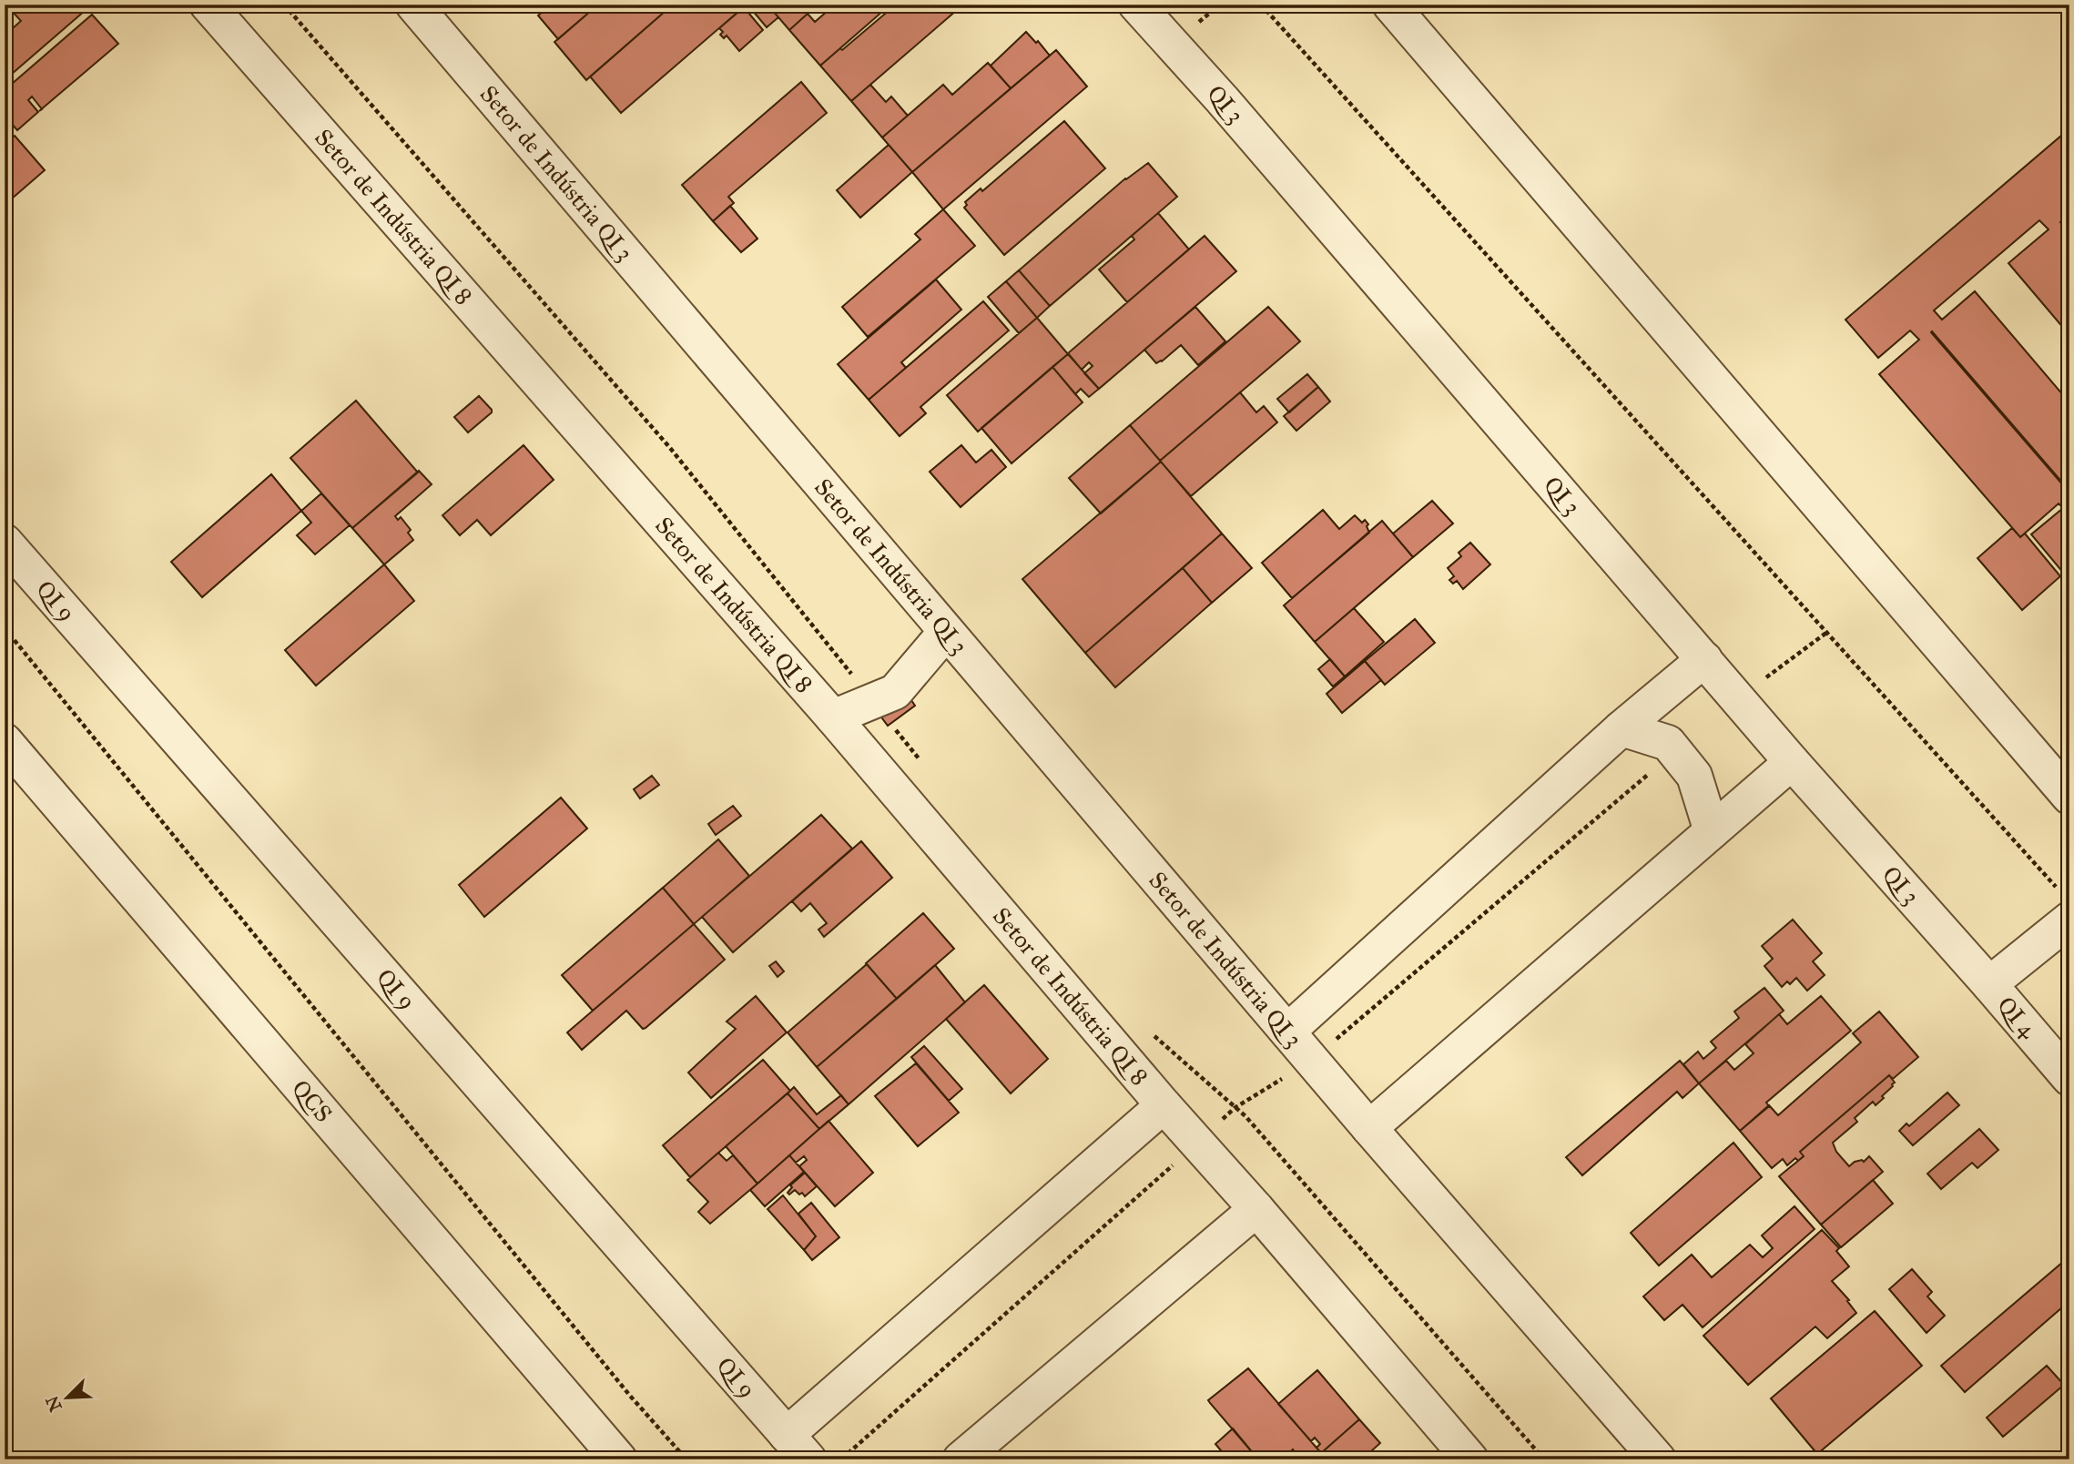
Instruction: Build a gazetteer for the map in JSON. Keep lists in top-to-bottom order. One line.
{"streets":{"street":["QI 3","Setor de Indústria QI 3","Setor de Indústria QI 8","QI 9","QI 4","QCS"]},"crossings":[["QI 3","QI 4"]],"north":"bottom left"}
